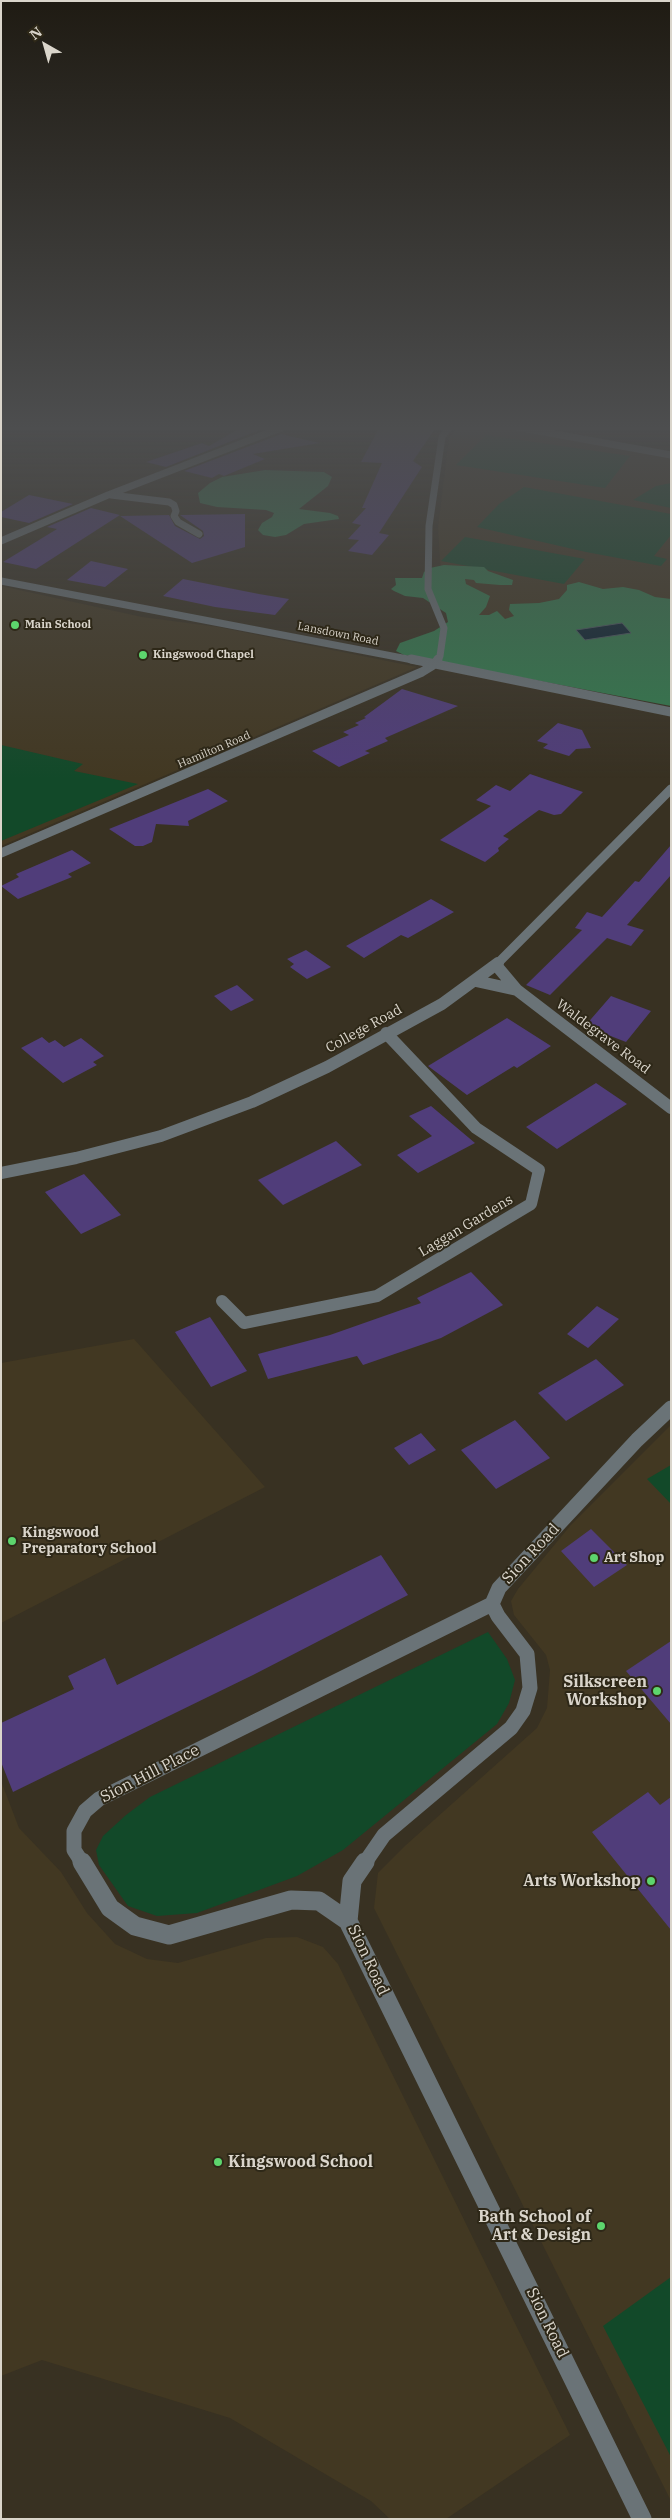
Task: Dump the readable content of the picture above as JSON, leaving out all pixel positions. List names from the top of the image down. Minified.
{"streets":{"street":["Lansdown Road","Hamilton Road","College Road","Waldegrave Road","Laggan Gardens","Sion Road","Sion Hill Place"]},"crossings":[["Lansdown Road","Hamilton Road"],["College Road","Waldegrave Road"],["College Road","Laggan Gardens"],["Sion Road","Sion Hill Place"]],"places":["Main School","Kingswood Chapel","Kingswood Preparatory School","Art Shop","Silkscreen Workshop","Arts Workshop","Kingswood School","Bath School of Art & Design"],"north":"top left"}
